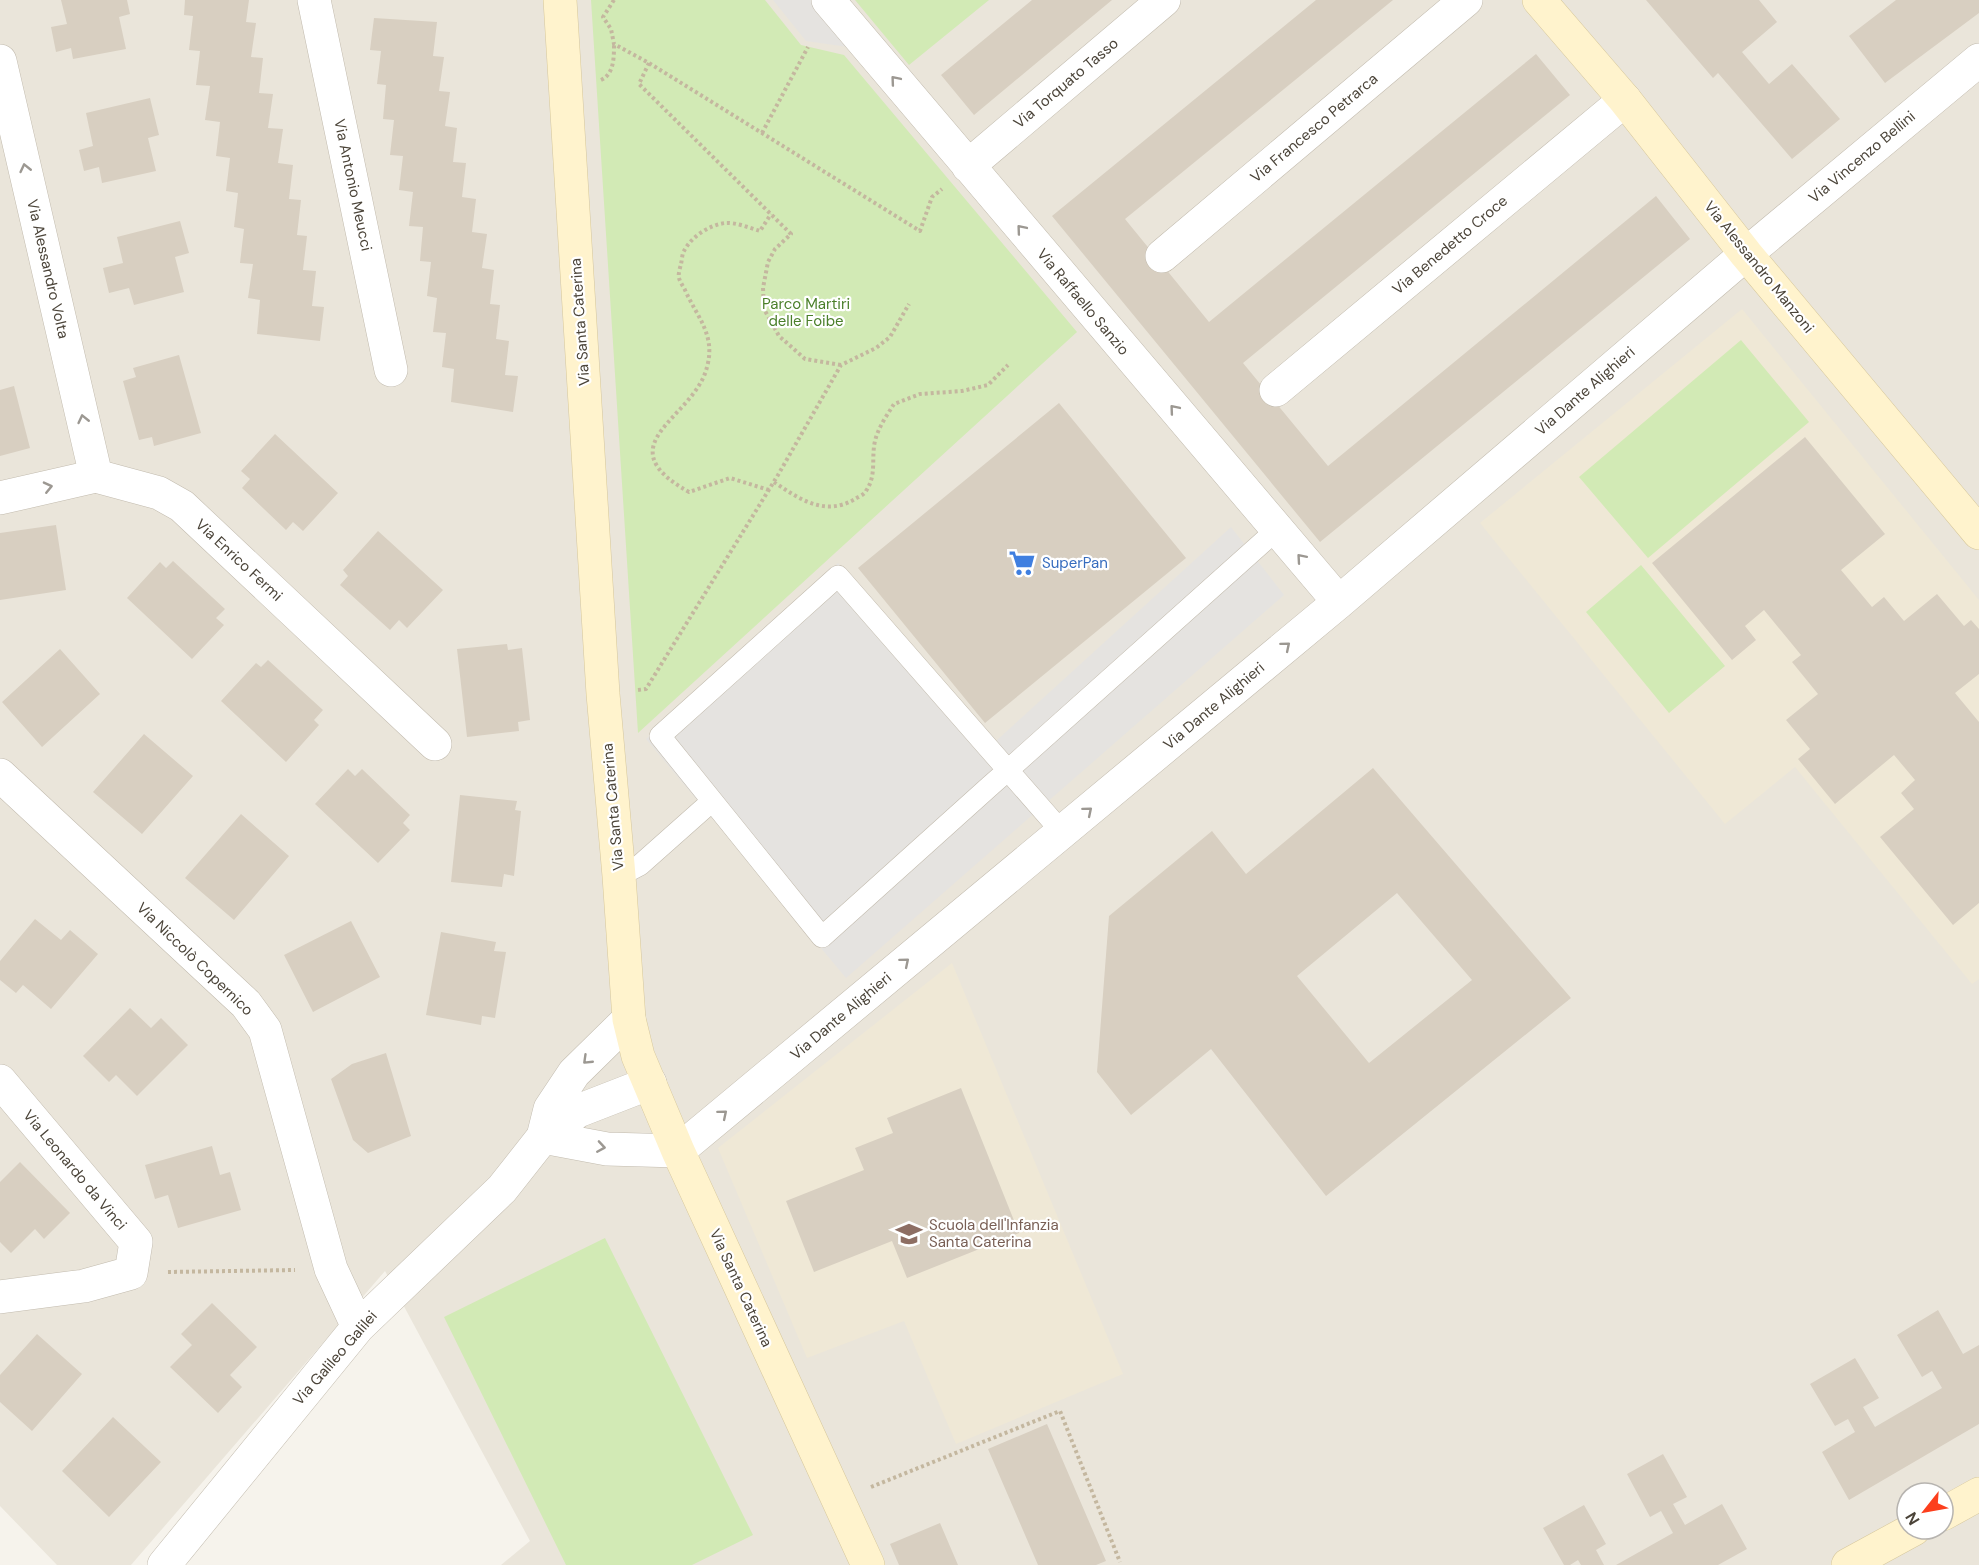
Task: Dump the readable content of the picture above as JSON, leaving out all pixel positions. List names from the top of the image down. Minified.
{"streets":{"main road":["Via Alessandro Manzoni","Via Santa Caterina"],"street":["Via Torquato Tasso","Via Francesco Petrarca","Via Vincenzo Bellini","Via Antonio Meucci","Via Benedetto Croce","Via Alessandro Volta","Via Raffaello Sanzio","Via Dante Alighieri","Via Enrico Fermi","Via Niccolò Copernico","Via Leonardo da Vinci","Via Galileo Galilei"]},"crossings":[["Via Torquato Tasso","Via Raffaello Sanzio"],["Via Vincenzo Bellini","Via Alessandro Manzoni"],["Via Vincenzo Bellini","Via Dante Alighieri"],["Via Benedetto Croce","Via Alessandro Manzoni"],["Via Alessandro Manzoni","Via Dante Alighieri"],["Via Alessandro Volta","Via Enrico Fermi"],["Via Raffaello Sanzio","Via Dante Alighieri"],["Via Santa Caterina","Via Dante Alighieri"],["Via Santa Caterina","Via Galileo Galilei"],["Via Niccolò Copernico","Via Galileo Galilei"]],"one_way":["Via Alessandro Volta","Via Raffaello Sanzio","Via Dante Alighieri"],"parks":["Parco Martiri delle Foibe"],"places":{"supermarket":["SuperPan"],"school or university":["Scuola dell'Infanzia Santa Caterina"]},"north":"bottom left"}
